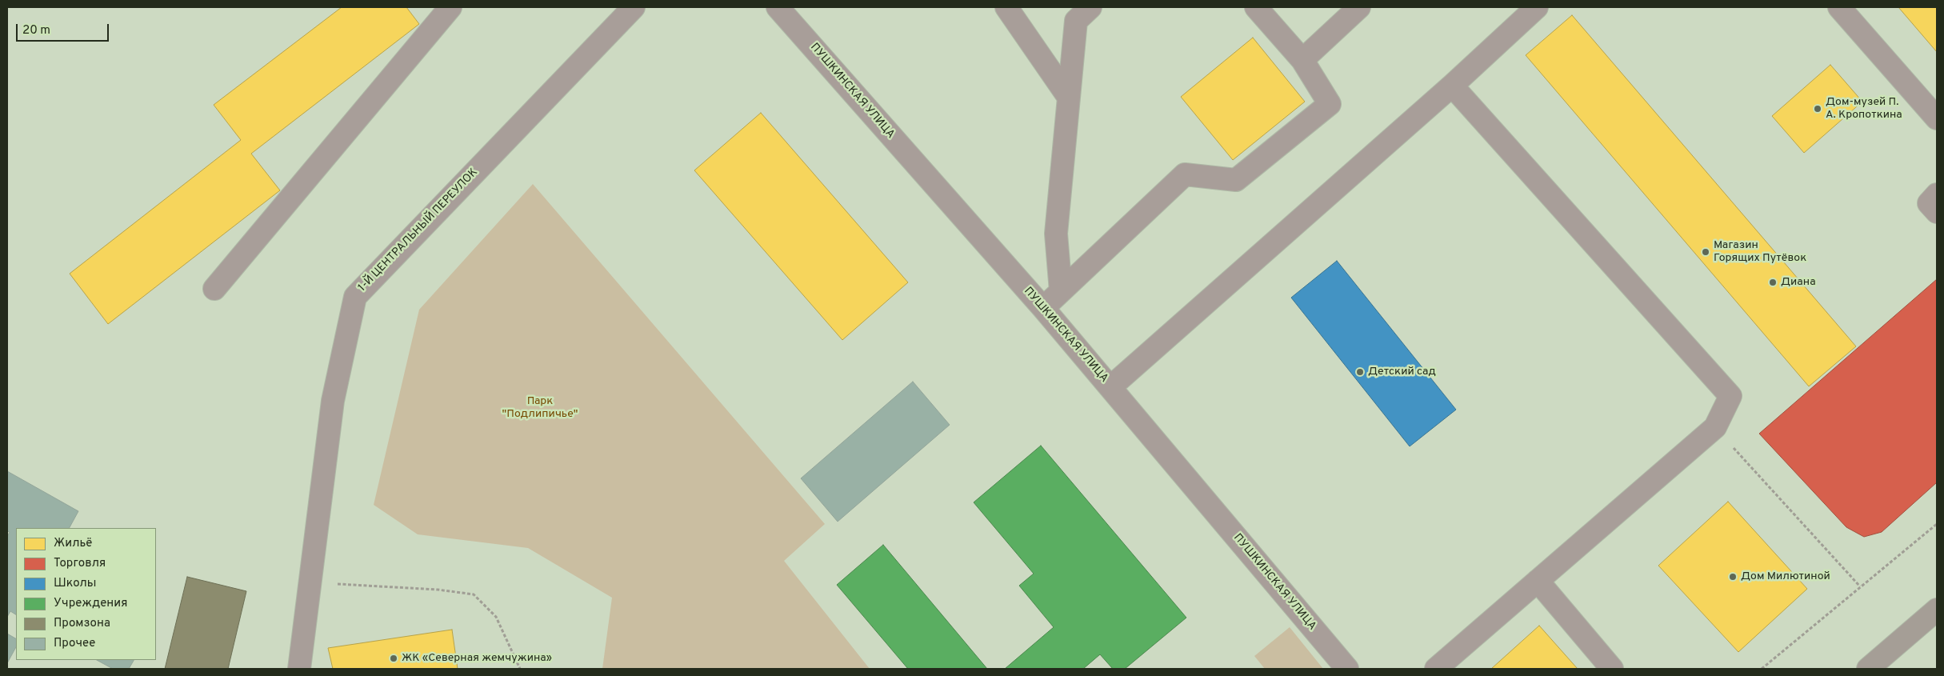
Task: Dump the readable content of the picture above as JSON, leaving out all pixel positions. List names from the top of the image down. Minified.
{"streets":{"street":["ПУШКИНСКАЯ УЛИЦА","1-Й ЦЕНТРАЛЬНЫЙ ПЕРЕУЛОК"]},"parks":["Парк \"Подлипичье\""],"places":["Дом-музей П. А. Кропоткина","Магазин Горящих Путёвок","Диана","Детский сад","Дом Милютиной","ЖК «Северная жемчужина»"],"legend":["Жильё","Торговля","Школы","Учреждения","Промзона","Прочее"],"scale_bar":"20 m"}
